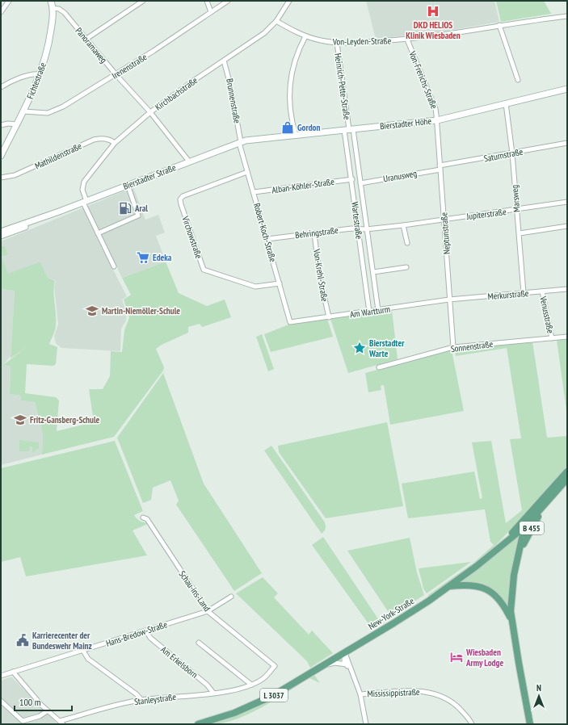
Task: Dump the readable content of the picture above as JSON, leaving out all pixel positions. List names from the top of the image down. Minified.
{"streets":{"main road":["Fichtestraße","Bierstadter Höhe","Bierstadter Straße","B 455","New-York-Straße","L 3037"],"street":["Von-Leyden-Straße","Panoramaweg","Irenenstraße","Von-Frerichs-Straße","Heinrich-Pette-Straße","Kirchbachstraße","Brunnenstraße","Saturnstraße","Mathildenstraße","Uranusweg","Alban-Köhler-Straße","Marsweg","Jupiterstraße","Wartestraße","Robert-Koch-Straße","Behringstraße","Neptunstraße","Virchowstraße","Von-Krehl-Straße","Merkurstraße","Am Wartturm","Venusstraße","Sonnenstraße","Schau-ins-Land","Hans-Bredow-Straße","Am Erkelsborn","Mississippistraße","Stanleystraße"]},"crossings":[["Von-Leyden-Straße","Von-Frerichs-Straße"],["Von-Leyden-Straße","Heinrich-Pette-Straße"],["Von-Leyden-Straße","Kirchbachstraße"],["Panoramaweg","Irenenstraße"],["Panoramaweg","Fichtestraße"],["Panoramaweg","Kirchbachstraße"],["Panoramaweg","Bierstadter Straße"],["Irenenstraße","Fichtestraße"],["Von-Frerichs-Straße","Bierstadter Höhe"],["Von-Frerichs-Straße","Neptunstraße"],["Heinrich-Pette-Straße","Bierstadter Höhe"],["Heinrich-Pette-Straße","Wartestraße"],["Kirchbachstraße","Brunnenstraße"],["Kirchbachstraße","Mathildenstraße"],["Kirchbachstraße","Bierstadter Straße"],["Brunnenstraße","Bierstadter Höhe"],["Brunnenstraße","Bierstadter Straße"],["Brunnenstraße","Robert-Koch-Straße"],["Bierstadter Höhe","Bierstadter Straße"],["Bierstadter Höhe","Marsweg"],["Bierstadter Höhe","Wartestraße"],["Bierstadter Höhe","Robert-Koch-Straße"],["Bierstadter Höhe","Neptunstraße"],["Saturnstraße","Uranusweg"],["Saturnstraße","Marsweg"],["Saturnstraße","Neptunstraße"],["Uranusweg","Wartestraße"],["Uranusweg","Neptunstraße"],["Bierstadter Straße","Robert-Koch-Straße"],["Alban-Köhler-Straße","Wartestraße"],["Alban-Köhler-Straße","Robert-Koch-Straße"],["Marsweg","Jupiterstraße"],["Marsweg","Merkurstraße"],["Jupiterstraße","Behringstraße"],["Jupiterstraße","Neptunstraße"],["Wartestraße","Behringstraße"],["Wartestraße","Am Wartturm"],["Robert-Koch-Straße","Behringstraße"],["Robert-Koch-Straße","Virchowstraße"],["Robert-Koch-Straße","Am Wartturm"],["Behringstraße","Von-Krehl-Straße"],["Neptunstraße","Merkurstraße"],["Neptunstraße","Am Wartturm"],["Neptunstraße","Sonnenstraße"],["Von-Krehl-Straße","Am Wartturm"],["Merkurstraße","Am Wartturm"],["Merkurstraße","Venusstraße"],["Venusstraße","Sonnenstraße"],["B 455","New-York-Straße"],["B 455","L 3037"],["Schau-ins-Land","Hans-Bredow-Straße"],["Schau-ins-Land","Stanleystraße"],["New-York-Straße","L 3037"],["Hans-Bredow-Straße","Am Erkelsborn"],["Am Erkelsborn","Stanleystraße"]],"places":{"hospital":["DKD HELIOS Klinik Wiesbaden"],"shop":["Gordon"],"fuel station":["Aral"],"supermarket":["Edeka"],"school or university":["Martin-Niemöller-Schule","Fritz-Gansberg-Schule"],"place":["Bierstadter Warte"],"public building":["Karrierecenter der Bundeswehr Mainz"],"hotel":["Wiesbaden Army Lodge"]},"scale_bar":"100 m","north":"top"}
